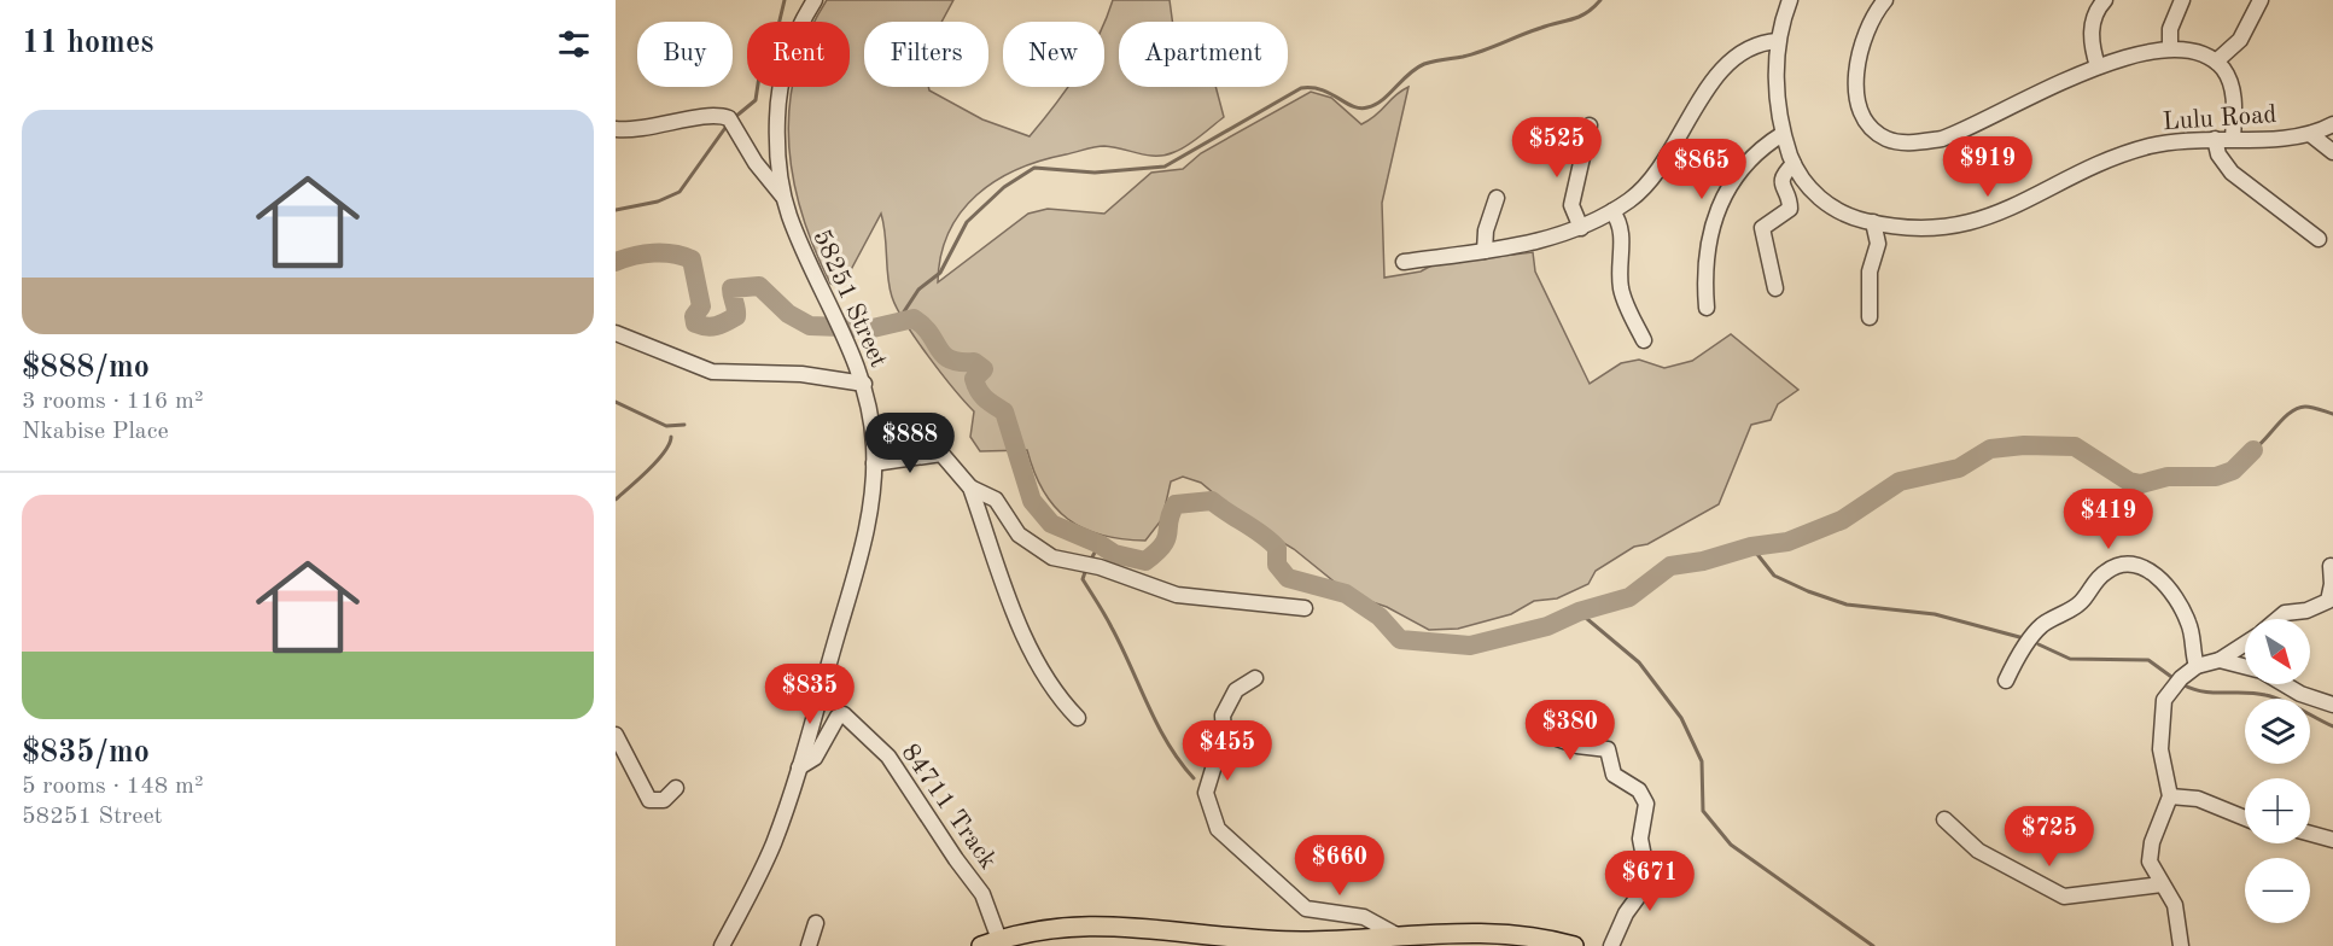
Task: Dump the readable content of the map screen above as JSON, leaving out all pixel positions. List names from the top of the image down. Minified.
{"streets":{"street":["Lulu Road","58251 Street","84711 Track"]},"crossings":[["58251 Street","84711 Track"]],"north":"bottom right","page":{"heading":"11 homes","chip":["Buy","Rent","Filters","New","Apartment"],"list":[{"name":"$888/mo","note":"3 rooms · 116 m² · Nkabise Place"},{"name":"$835/mo","note":"5 rooms · 148 m² · 58251 Street"}],"price":["$525","$919","$865","$888","$419","$835","$380","$455","$725","$660","$671"],"map_buttons":["+","−"]}}
